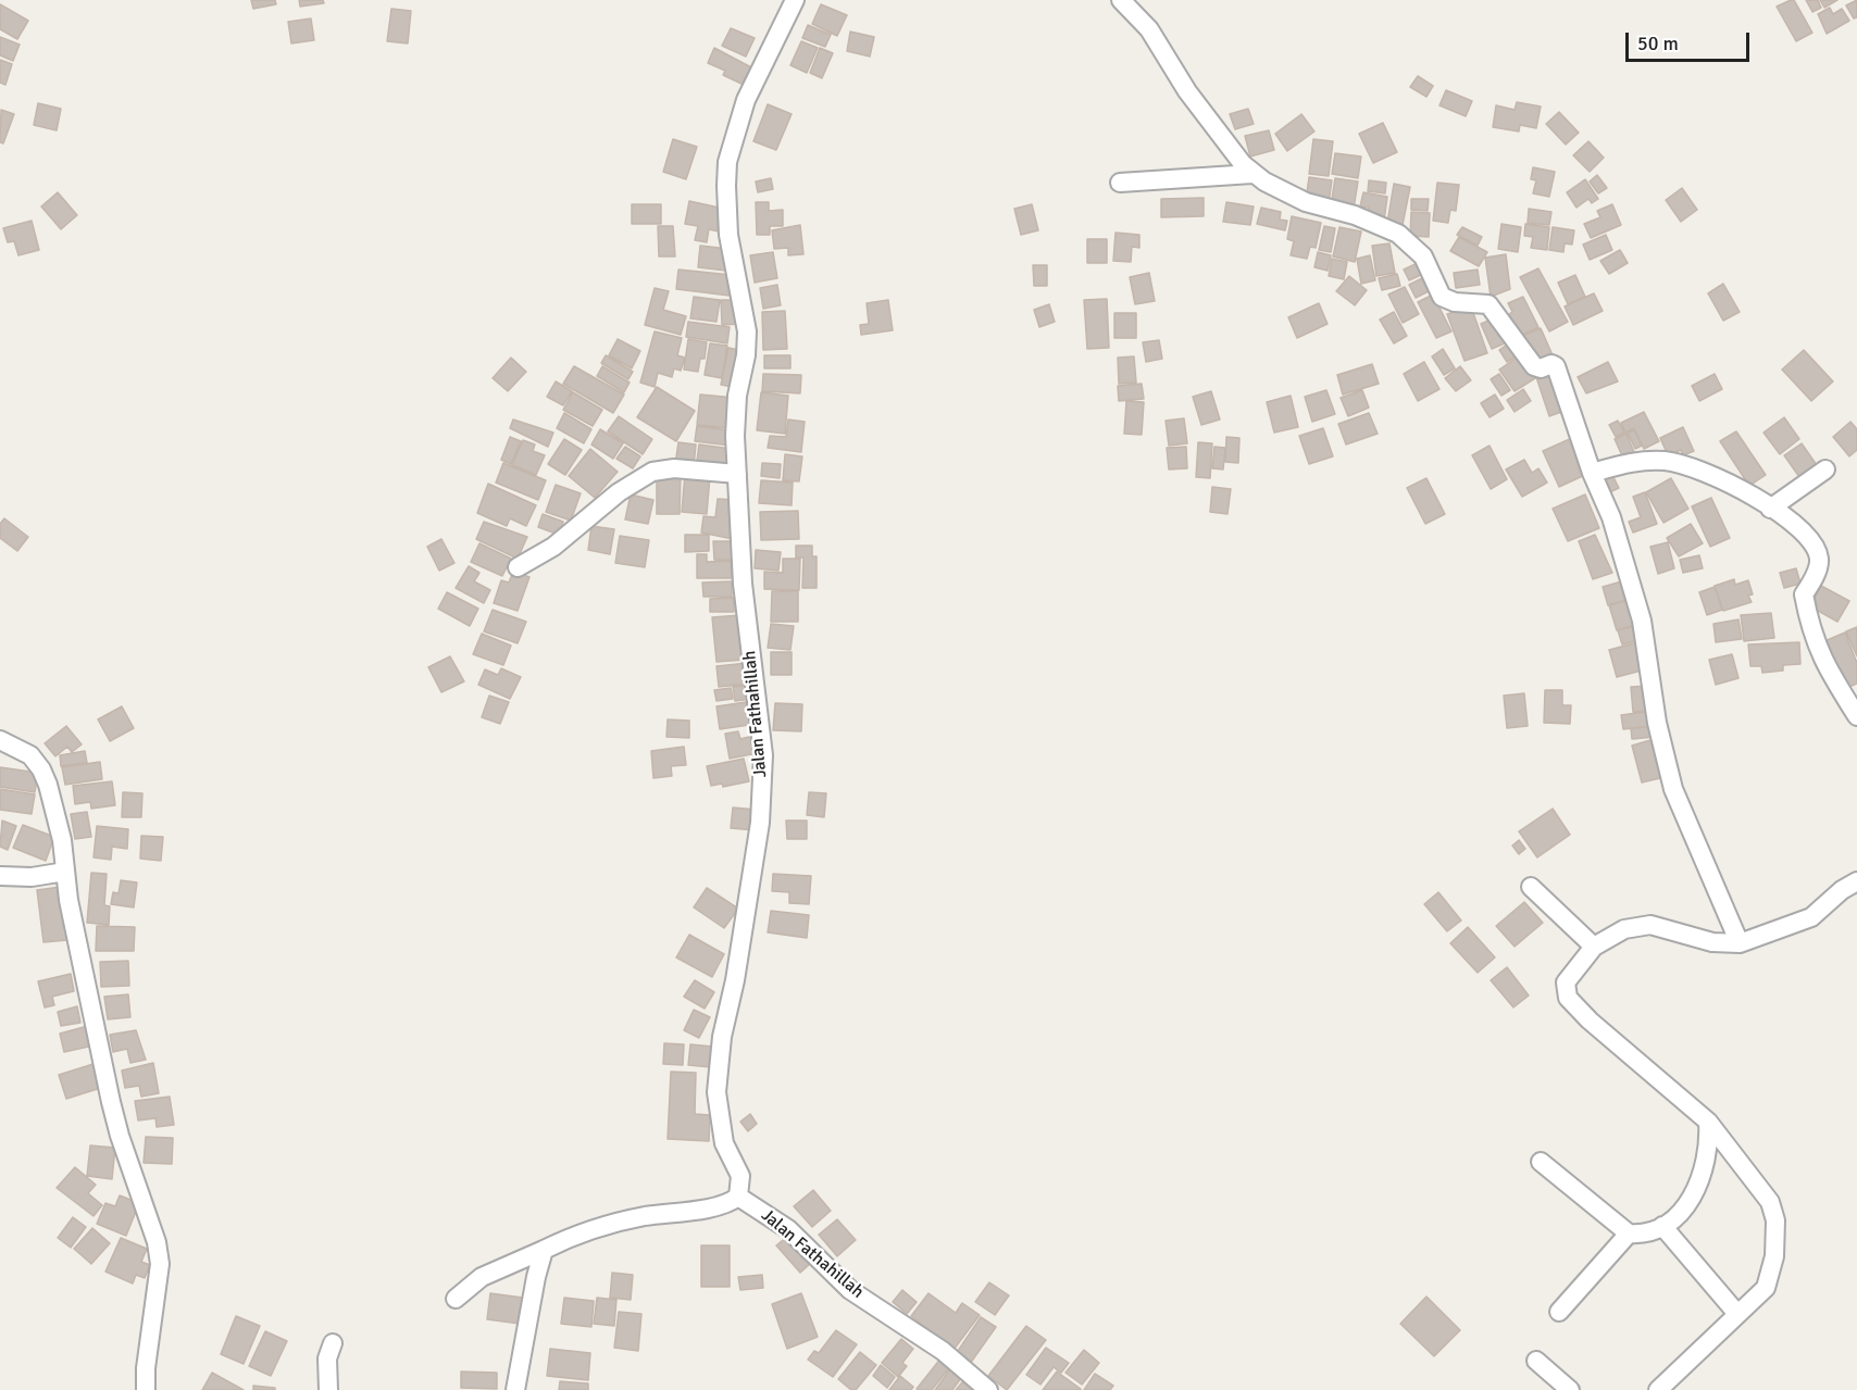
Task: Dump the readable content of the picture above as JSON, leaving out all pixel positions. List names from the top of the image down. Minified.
{"streets":{"street":["Jalan Fathahillah"]},"scale_bar":"50 m"}
